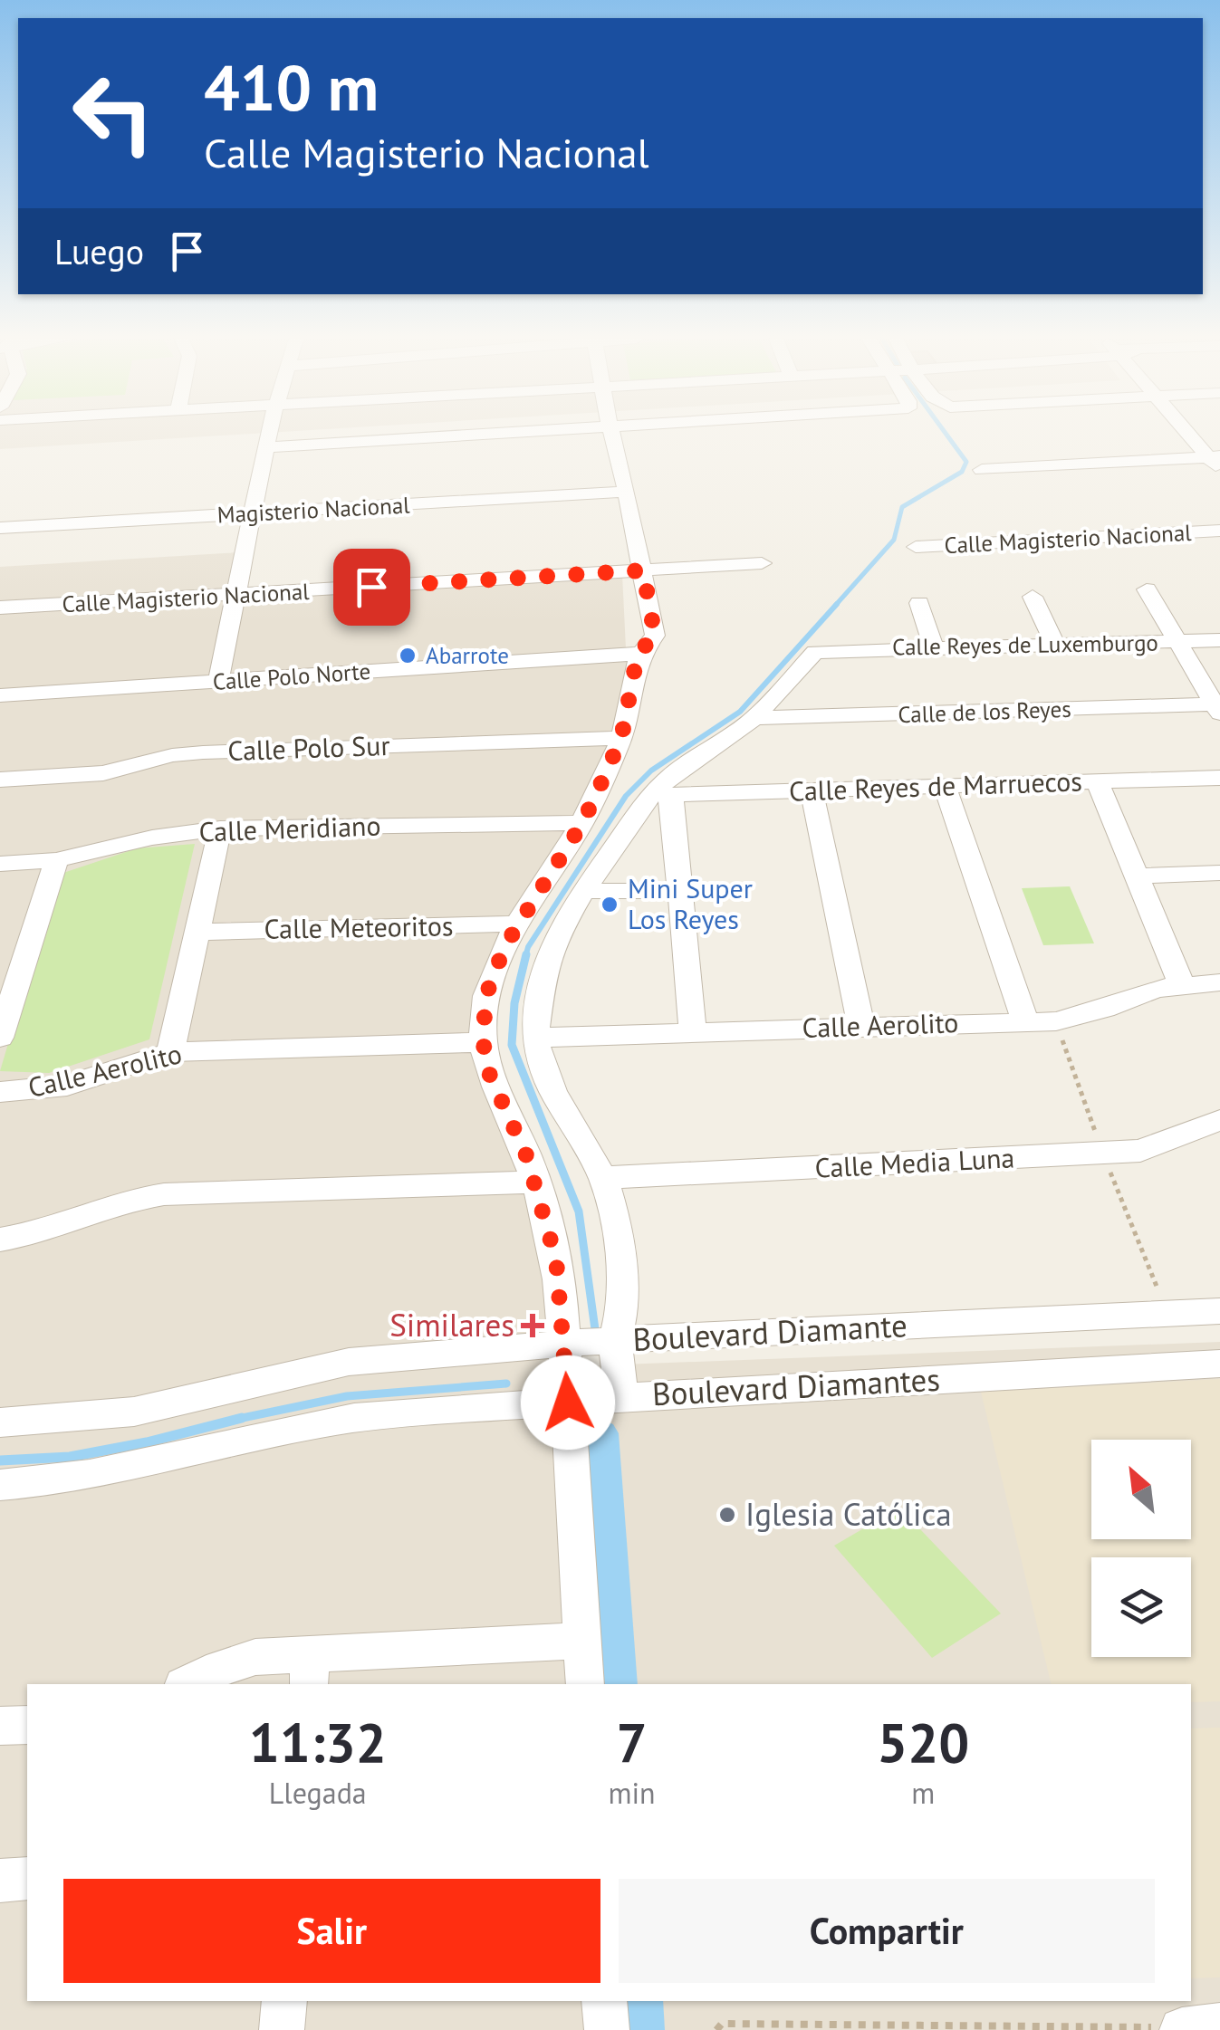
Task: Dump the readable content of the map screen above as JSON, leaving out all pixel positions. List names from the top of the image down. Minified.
{"streets":{"street":["Magisterio Nacional","Calle Magisterio Nacional","Calle Reyes de Luxemburgo","Calle Polo Norte","Calle de los Reyes","Calle Polo Sur","Calle Reyes de Marruecos","Calle Meridiano","Calle Meteoritos","Calle Aerolito","Calle Media Luna","Boulevard Diamante","Boulevard Diamantes"]},"crossings":[["Calle Reyes de Luxemburgo","Calle de los Reyes"]],"places":{"other":["Abarrote","Mini Super Los Reyes","Iglesia Católica"],"health":["Similares"]},"north":"top left","page":{"turn":["410 m","Calle Magisterio Nacional"],"then":"Luego","eta":["11:32","Llegada","7","min","520","m"],"buttons":["Salir","Compartir"]}}
